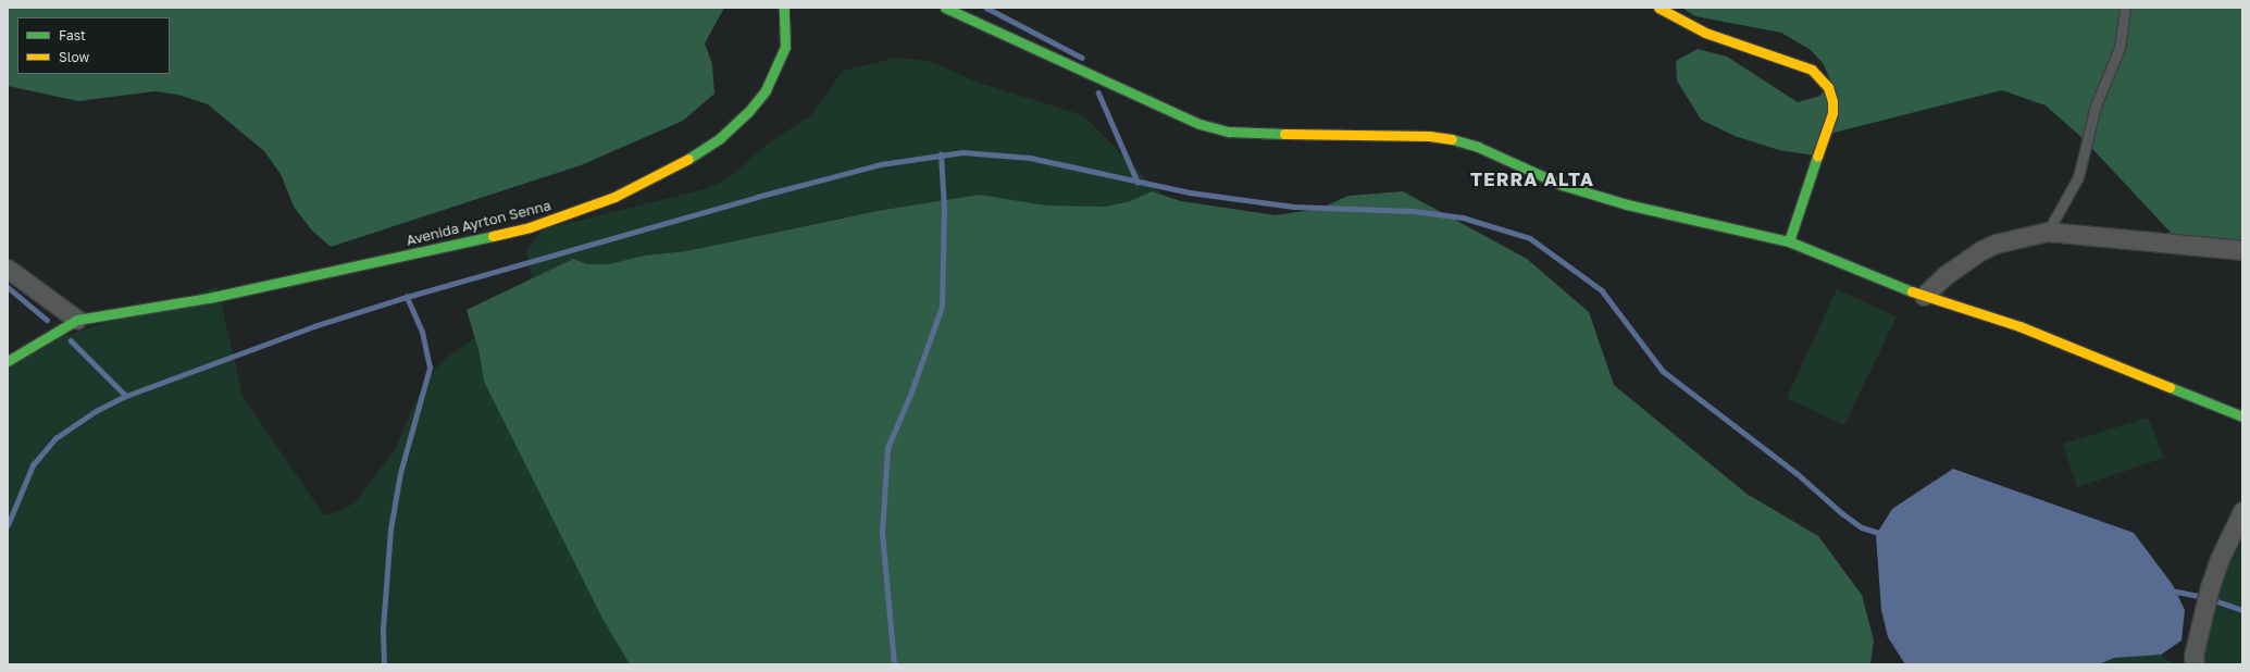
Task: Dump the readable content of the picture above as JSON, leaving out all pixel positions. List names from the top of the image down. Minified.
{"streets":{"street":["Avenida Ayrton Senna"]},"districts":["TERRA ALTA"],"legend":["Fast","Slow"]}
